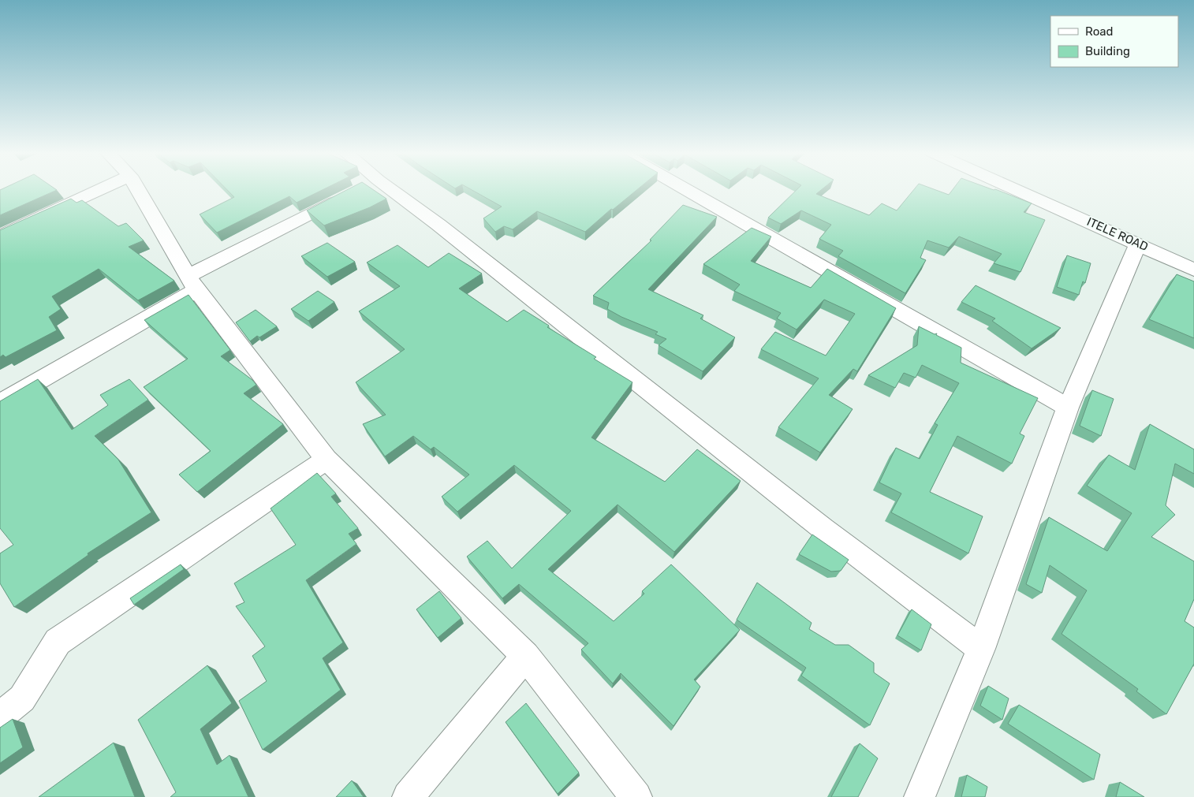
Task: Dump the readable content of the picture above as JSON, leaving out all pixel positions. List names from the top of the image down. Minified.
{"streets":{"street":["ITELE ROAD"]},"legend":["Road","Building"]}
